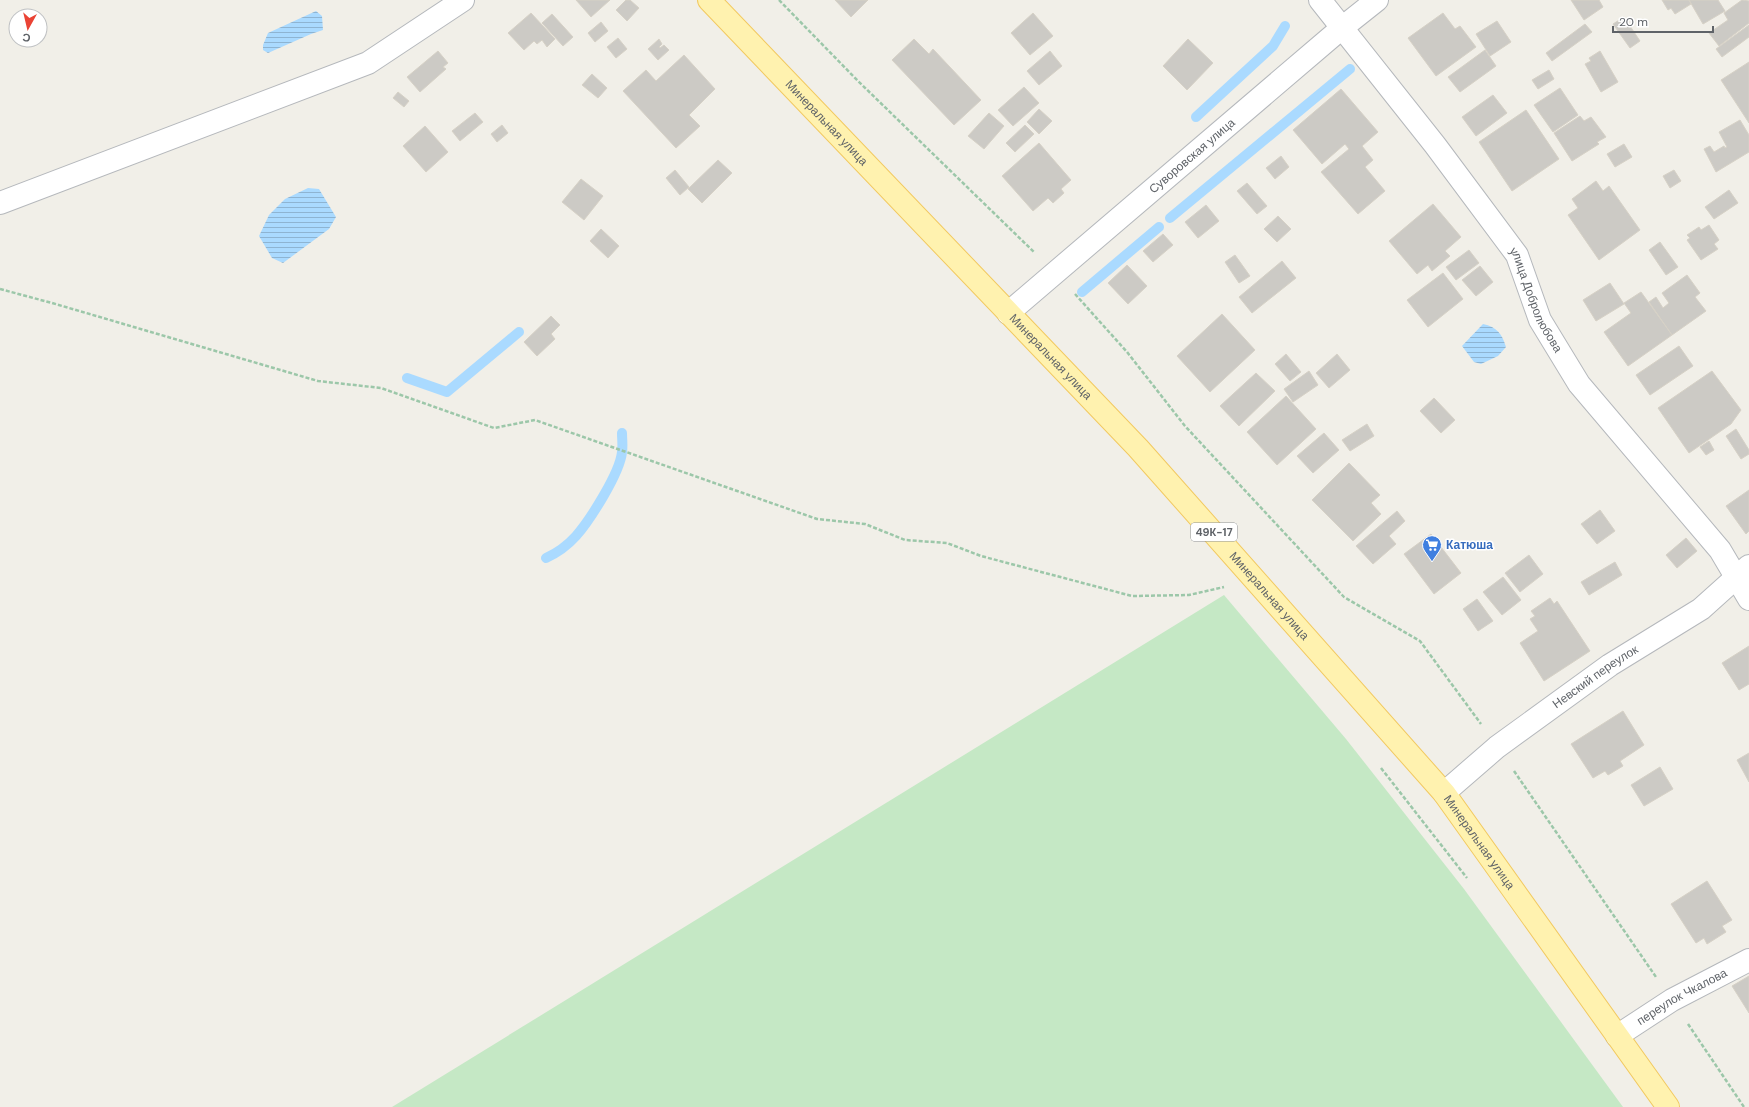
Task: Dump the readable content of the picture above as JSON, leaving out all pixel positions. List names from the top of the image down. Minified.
{"streets":{"main road":["Минеральная улица","49К-17"],"street":["Суворовская улица","улица Добролюбова","Невский переулок","переулок Чкалова"]},"crossings":[["Минеральная улица","Суворовская улица"],["Минеральная улица","Невский переулок"],["Минеральная улица","переулок Чкалова"],["Суворовская улица","улица Добролюбова"],["улица Добролюбова","Невский переулок"]],"places":{"supermarket":["Катюша"]},"scale_bar":"20 m","north":"bottom"}
